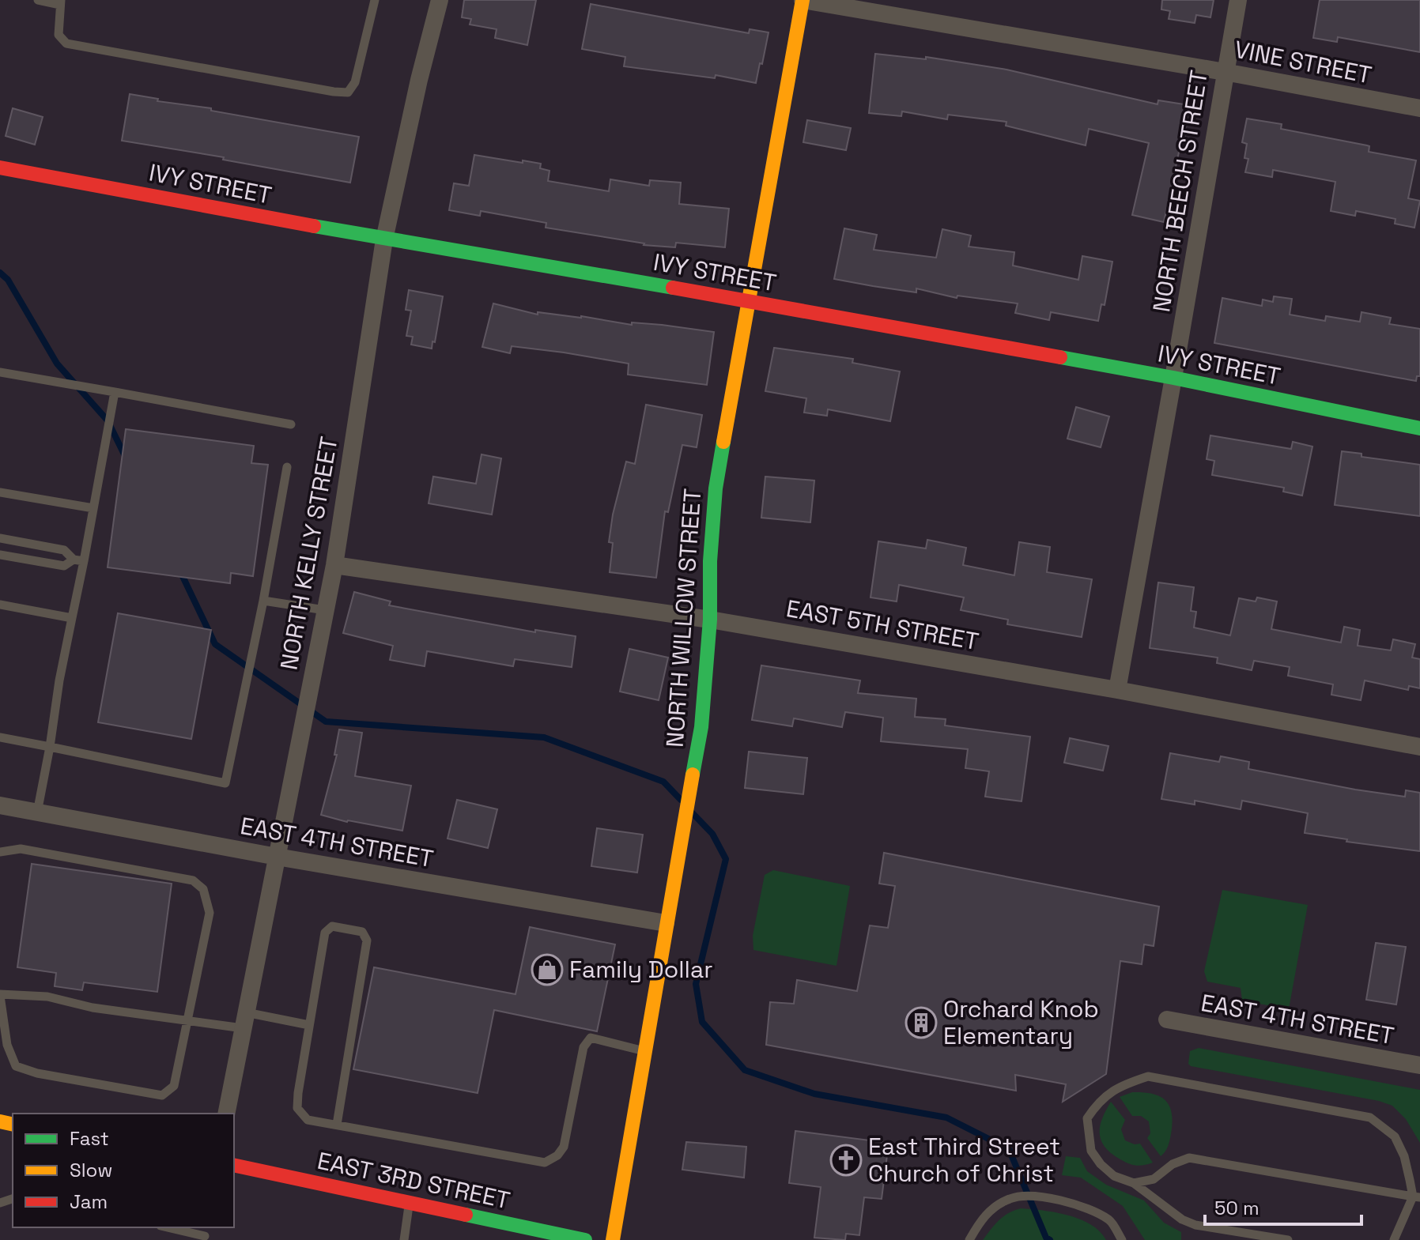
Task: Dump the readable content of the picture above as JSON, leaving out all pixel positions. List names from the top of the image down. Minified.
{"streets":{"main road":["IVY STREET","NORTH WILLOW STREET","EAST 3RD STREET"],"street":["VINE STREET","NORTH BEECH STREET","NORTH KELLY STREET","EAST 5TH STREET","EAST 4TH STREET"]},"crossings":[["VINE STREET","NORTH BEECH STREET"],["VINE STREET","NORTH WILLOW STREET"],["IVY STREET","NORTH BEECH STREET"],["IVY STREET","NORTH KELLY STREET"],["IVY STREET","NORTH WILLOW STREET"],["NORTH BEECH STREET","EAST 5TH STREET"],["NORTH KELLY STREET","EAST 5TH STREET"],["NORTH KELLY STREET","EAST 4TH STREET"],["NORTH WILLOW STREET","EAST 5TH STREET"],["NORTH WILLOW STREET","EAST 4TH STREET"]],"places":{"shop":["Family Dollar"],"building":["Orchard Knob Elementary"],"church":["East Third Street Church of Christ"]},"legend":["Fast","Slow","Jam"],"scale_bar":"50 m"}
